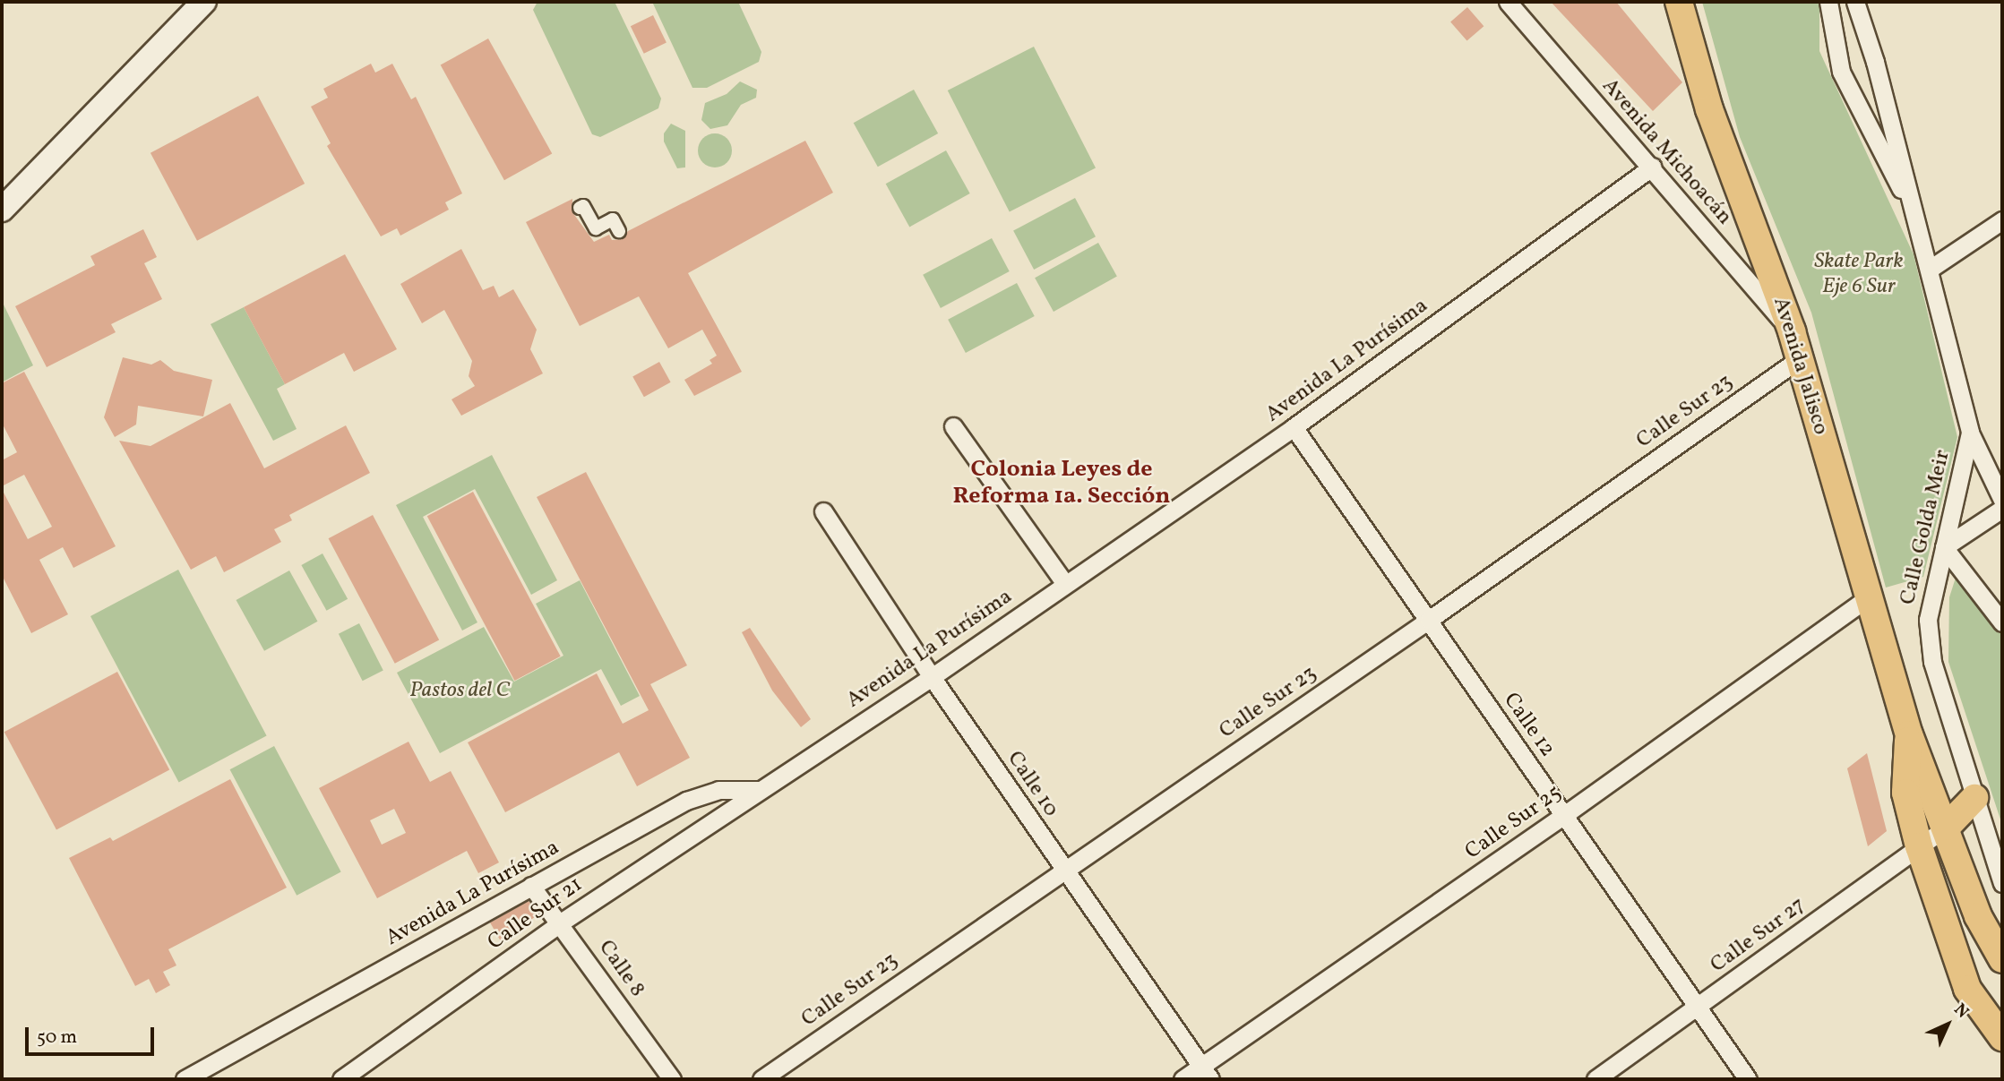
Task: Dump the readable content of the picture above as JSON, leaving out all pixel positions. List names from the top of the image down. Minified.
{"streets":{"main road":["Avenida Jalisco"],"street":["Avenida Michoacán","Avenida La Purísima","Calle Sur 23","Calle Golda Meir","Calle 12","Calle 10","Calle Sur 25","Calle Sur 21","Calle Sur 27","Calle 8"]},"crossings":[["Avenida Michoacán","Avenida La Purísima"],["Avenida Michoacán","Avenida Jalisco"],["Avenida La Purísima","Calle 12"],["Avenida La Purísima","Calle 10"],["Avenida La Purísima","Calle Sur 21"],["Avenida La Purísima","Calle 8"],["Avenida Jalisco","Calle Sur 23"],["Avenida Jalisco","Calle Sur 25"],["Calle Sur 23","Calle 12"],["Calle Sur 23","Calle 10"],["Calle 12","Calle Sur 25"],["Calle 12","Calle Sur 27"],["Calle 10","Calle Sur 25"],["Calle Sur 21","Calle 8"]],"districts":["Colonia Leyes de Reforma 1a. Sección"],"parks":["Skate Park Eje 6 Sur","Pastos del C"],"scale_bar":"50 m","north":"top right"}
